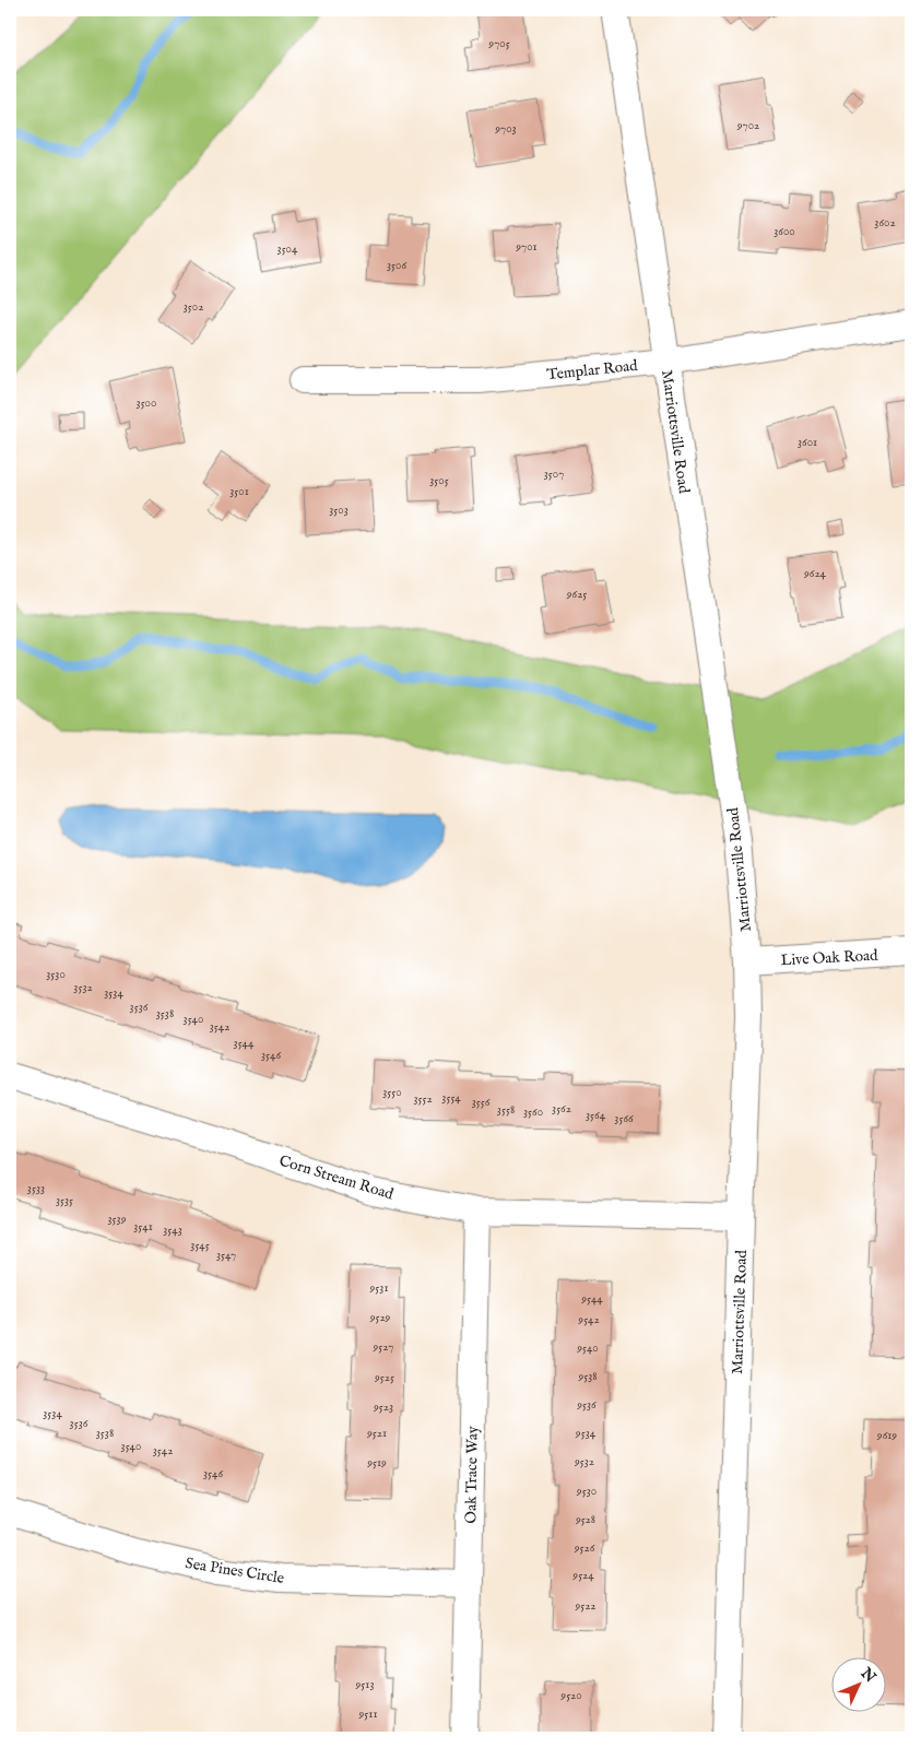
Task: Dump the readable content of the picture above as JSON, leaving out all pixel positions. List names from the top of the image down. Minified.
{"streets":{"street":["Templar Road","Marriottsville Road","Live Oak Road","Corn Stream Road","Oak Trace Way","Sea Pines Circle"]},"crossings":[["Templar Road","Marriottsville Road"],["Marriottsville Road","Live Oak Road"],["Marriottsville Road","Corn Stream Road"],["Corn Stream Road","Oak Trace Way"],["Oak Trace Way","Sea Pines Circle"]],"house_numbers":["9705","9702","9703","3602","3600","9701","3504","3506","3502","3500","3601","3507","3505","3501","3503","9624","9625","3530","3532","3534","3536","3538","3540","3542","3544","3546","3550","3554","3552","3556","3562","3558","3560","3564","3566","3533","3535","3539","3541","3543","3545","3547","9531","9544","9529","9542","9527","9540","9538","9525","9536","9523","3534","3536","3538","9521","9534","9619","3540","3542","9532","9519","3546","9530","9528","9526","9524","9522","9513","9520","9511"],"north":"top right"}
